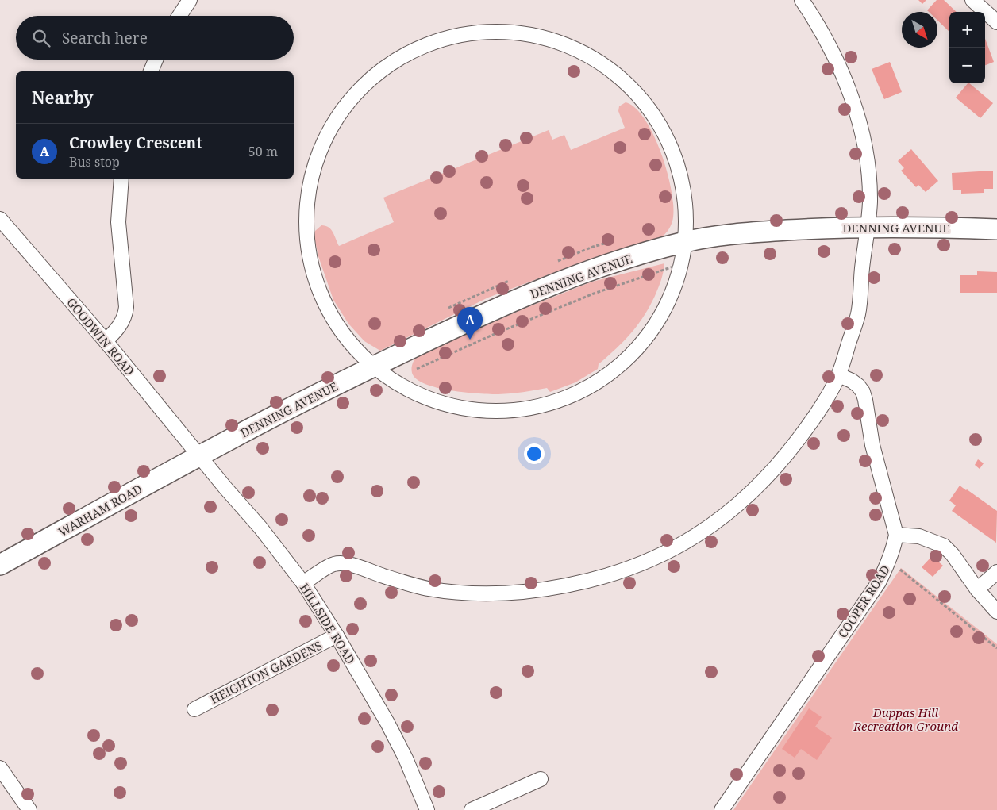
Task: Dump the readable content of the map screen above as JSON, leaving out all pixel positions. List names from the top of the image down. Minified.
{"streets":{"main road":["DENNING AVENUE","WARHAM ROAD"],"street":["GOODWIN ROAD","COOPER ROAD","HILLSIDE ROAD","HEIGHTON GARDENS"]},"crossings":[["DENNING AVENUE","GOODWIN ROAD"],["DENNING AVENUE","WARHAM ROAD"],["DENNING AVENUE","HILLSIDE ROAD"],["GOODWIN ROAD","WARHAM ROAD"],["GOODWIN ROAD","HILLSIDE ROAD"],["WARHAM ROAD","HILLSIDE ROAD"],["HILLSIDE ROAD","HEIGHTON GARDENS"]],"parks":["Duppas Hill Recreation Ground"],"north":"bottom right","page":{"map_buttons":["+","−"],"search":"Search here","heading":"Nearby","list":[{"mark":"A","name":"Crowley Crescent","note":"Bus stop","value":"50 m"}],"pins":"A"}}
